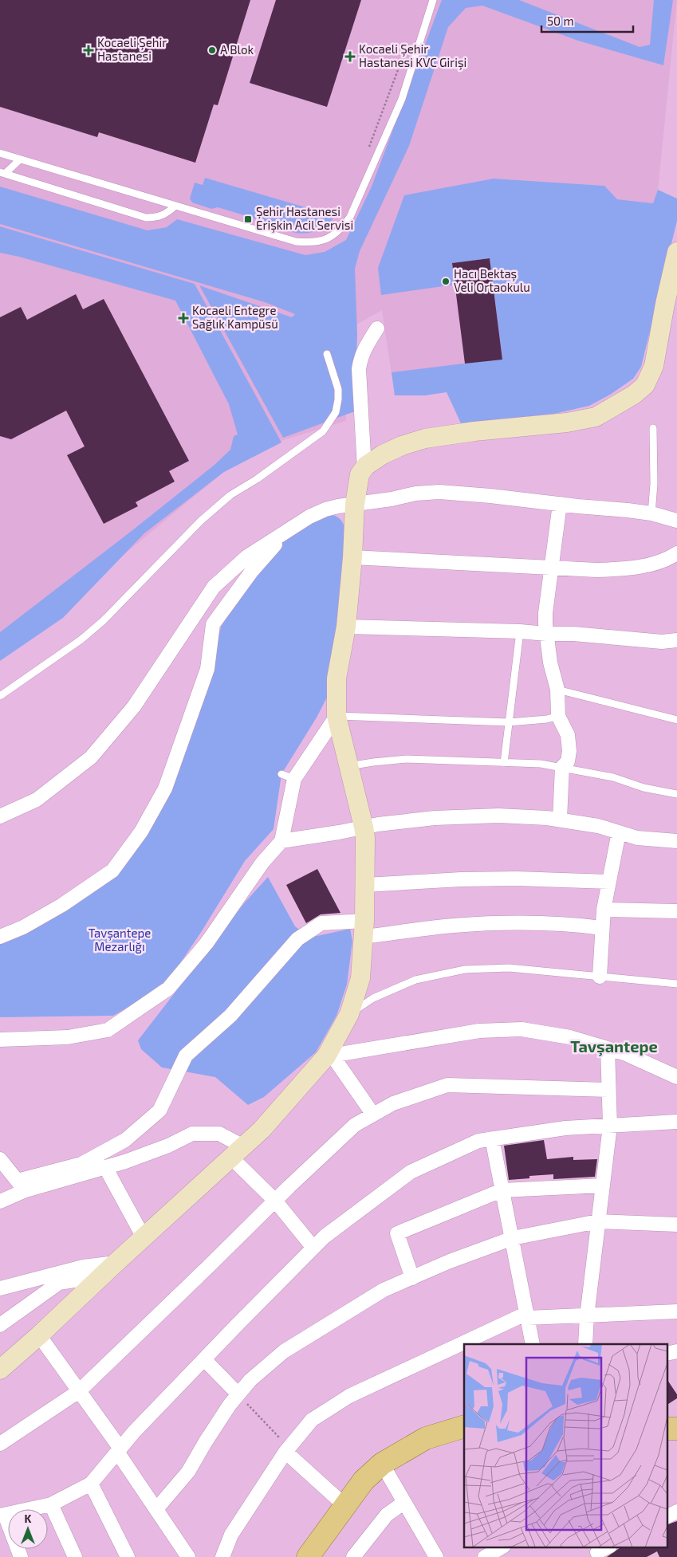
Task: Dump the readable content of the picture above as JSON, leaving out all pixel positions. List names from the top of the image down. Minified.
{"districts":["Tavşantepe"],"parks":["Tavşantepe Mezarlığı"],"places":{"health":["Kocaeli Şehir Hastanesi","Kocaeli Şehir Hastanesi KVC Girişi","Kocaeli Entegre Sağlık Kampüsü"],"other":["A Blok","Hacı Bektaş Veli Ortaokulu"],"transit":["Şehir Hastanesi Erişkin Acil Servisi"]},"scale_bar":"50 m","north":"top"}
